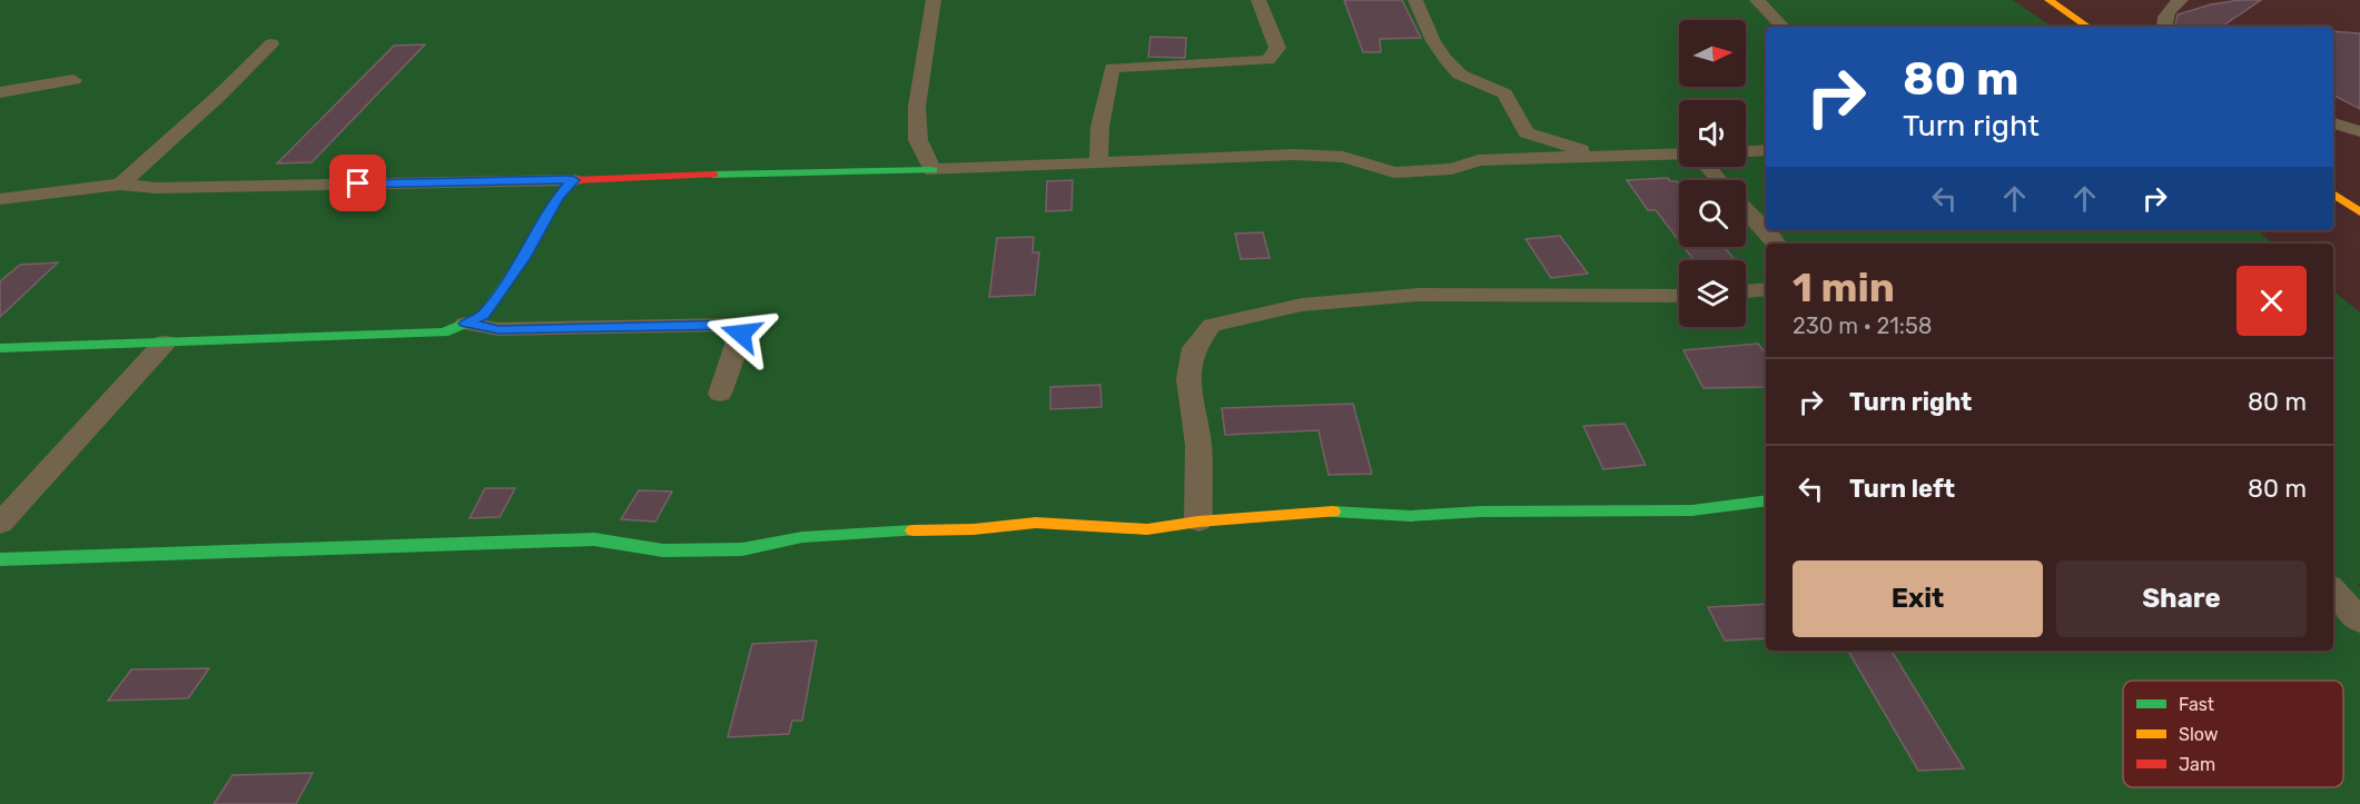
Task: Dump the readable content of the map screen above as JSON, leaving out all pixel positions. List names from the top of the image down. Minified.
{"legend":["Fast","Slow","Jam"],"north":"right","page":{"turn":["80 m","Turn right"],"heading":["1 min","230 m · 21:58"],"list":[{"name":"Turn right","value":"80 m"},{"name":"Turn left","value":"80 m"}],"buttons":["Exit","Share"]}}
